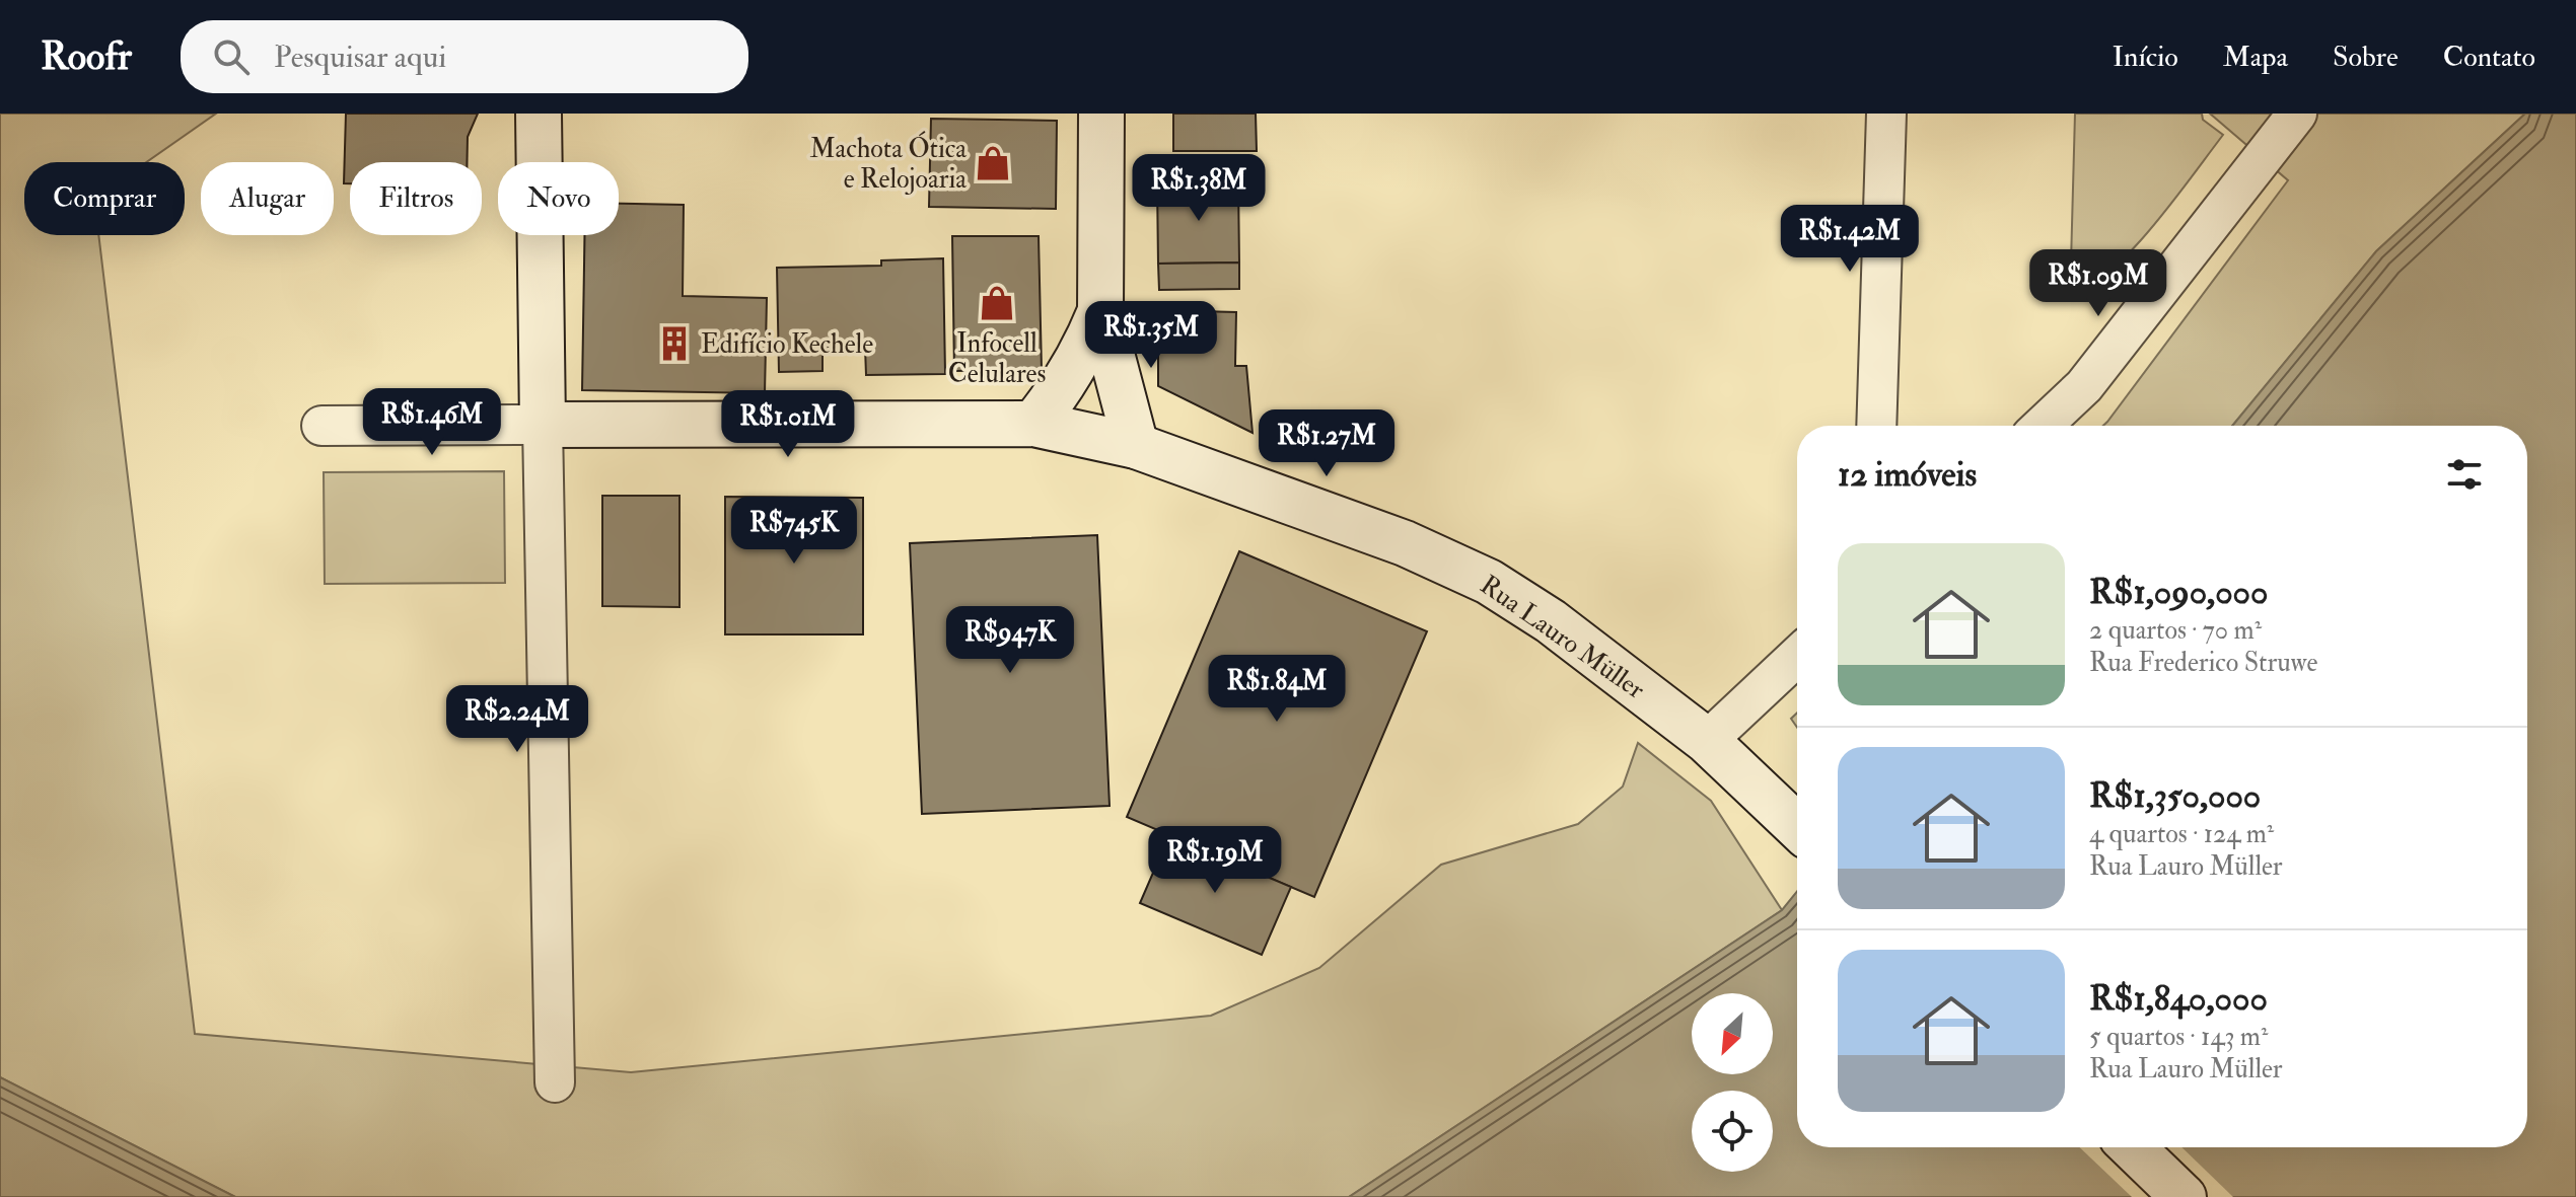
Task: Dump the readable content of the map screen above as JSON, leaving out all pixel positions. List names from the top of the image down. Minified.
{"streets":{"main road":["Rua Lauro Müller"]},"places":{"shop":["Machota Ótica e Relojoaria","Infocell Celulares"],"building":["Edifício Kechele"]},"north":"bottom left","page":{"header":"Roofr","search":"Pesquisar aqui","nav":["Início","Mapa","Sobre","Contato"],"price":["R$1.38M","R$1.42M","R$1.09M","R$1.35M","R$1.46M","R$1.01M","R$1.27M","R$745K","R$947K","R$1.84M","R$2.24M","R$1.19M"],"chip":["Comprar","Alugar","Filtros","Novo"],"heading":"12 imóveis","list":[{"name":"R$1,090,000","note":"2 quartos · 70 m² · Rua Frederico Struwe"},{"name":"R$1,350,000","note":"4 quartos · 124 m² · Rua Lauro Müller"},{"name":"R$1,840,000","note":"5 quartos · 143 m² · Rua Lauro Müller"}]}}
